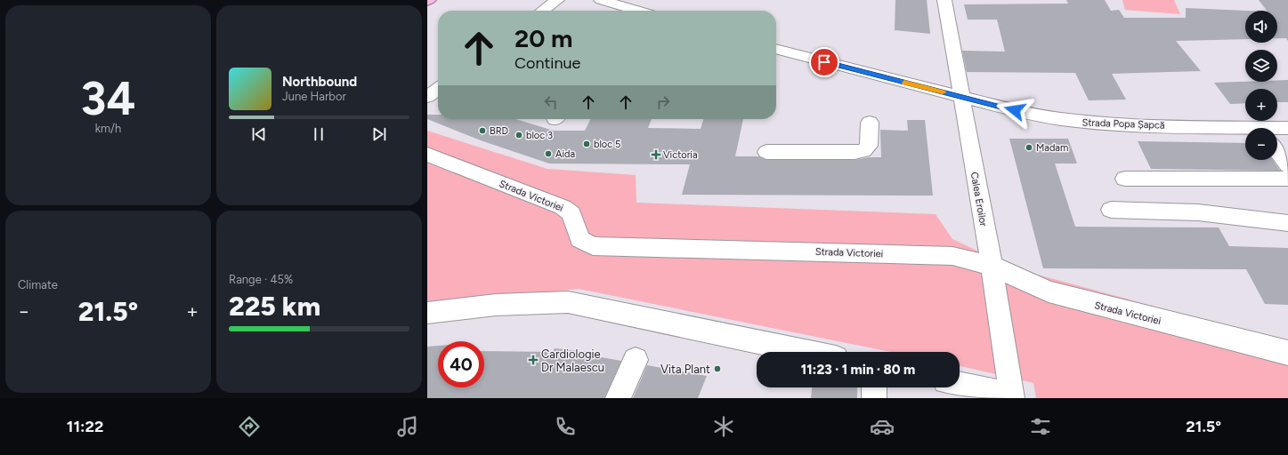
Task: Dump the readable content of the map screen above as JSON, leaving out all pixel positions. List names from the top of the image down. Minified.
{"streets":{"street":["Strada Popa Șapcă","Strada Victoriei","Calea Eroilor"]},"crossings":[["Strada Popa Șapcă","Calea Eroilor"],["Strada Victoriei","Calea Eroilor"]],"places":{"other":["BRD","bloc 3","bloc 5","Madam","Aida","Vita Plant"],"health":["Victoria","Cardiologie Dr Malaescu"]},"page":{"tile":[["34","km/h"],"Climate",["Range · 45%","225 km"]],"map_buttons":["+","−"],"turn":["20 m","Continue"],"song":["Northbound","June Harbor"],"heat":["−","21.5°","+"],"limit":"40","trip":"11:23 · 1 min · 80 m","tabs":["11:22","21.5°"]}}
